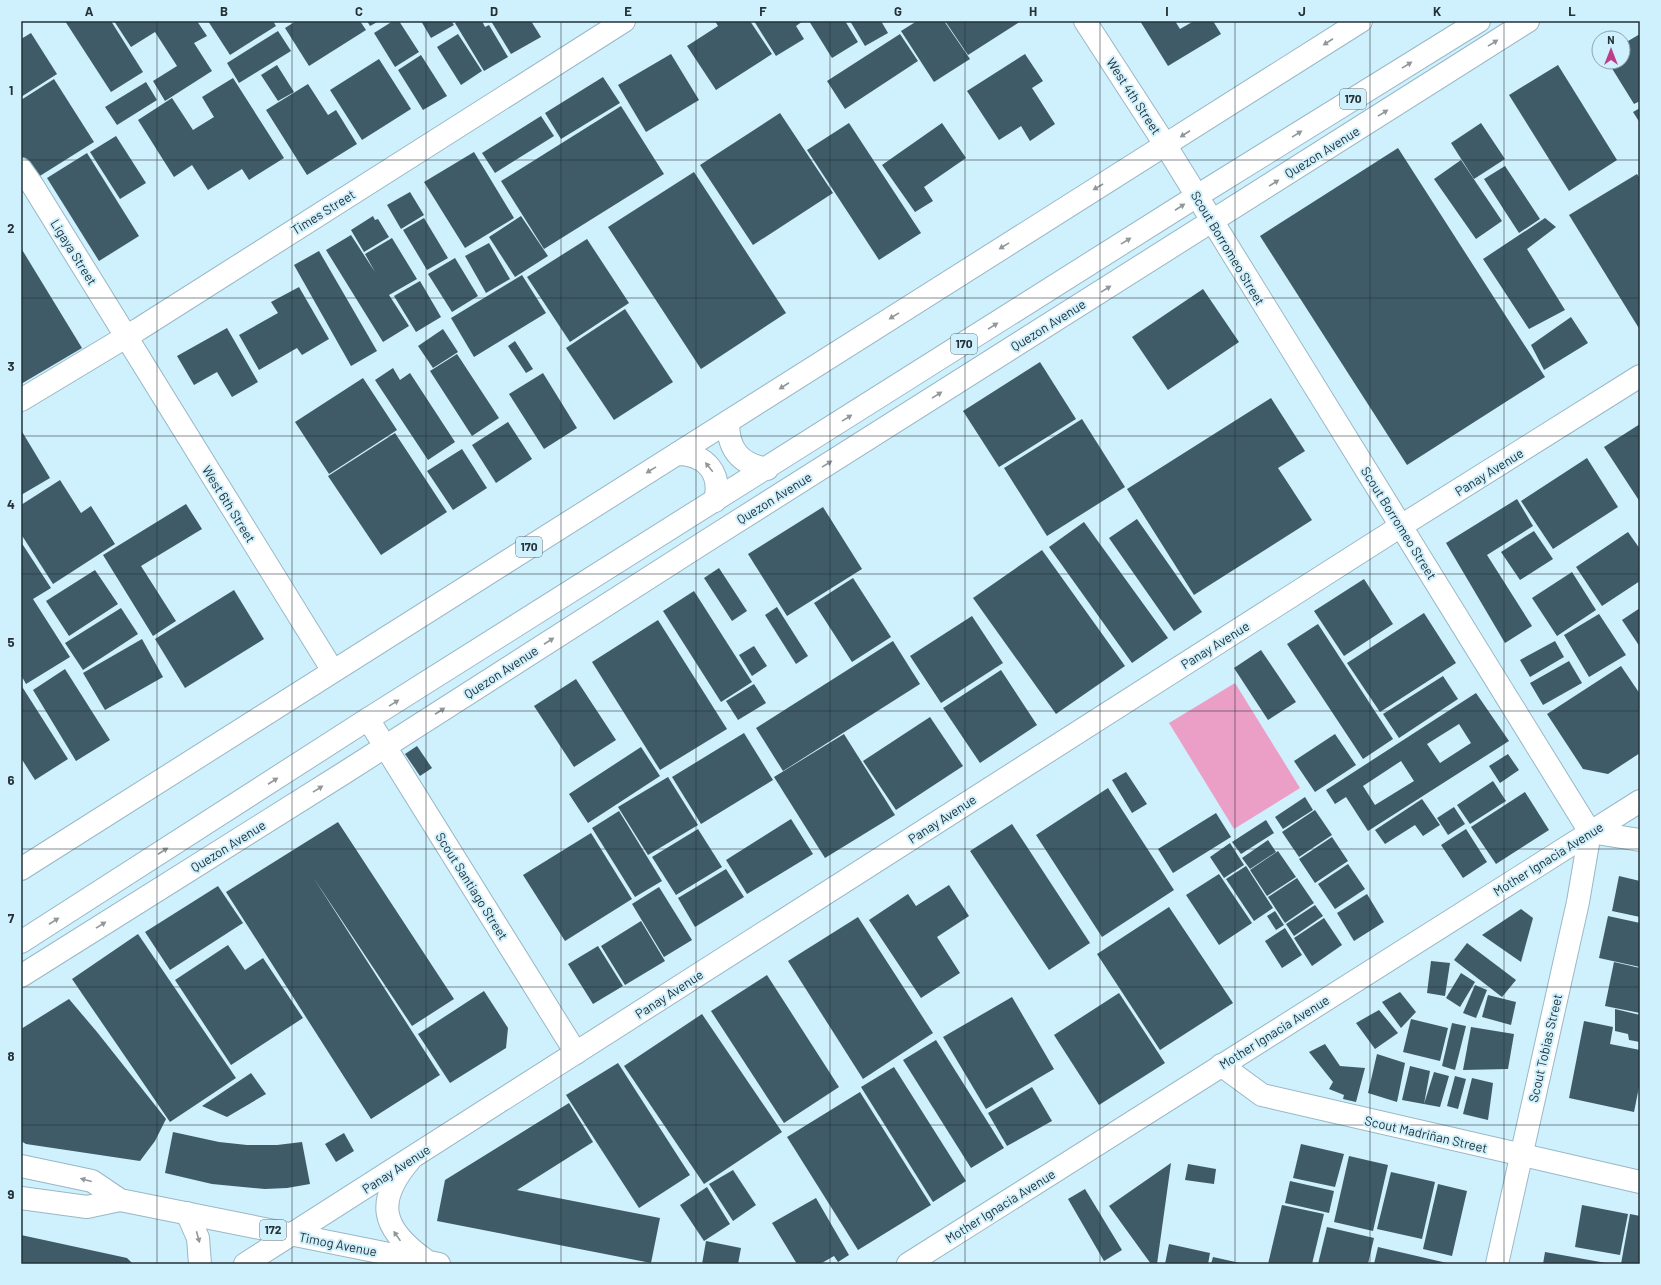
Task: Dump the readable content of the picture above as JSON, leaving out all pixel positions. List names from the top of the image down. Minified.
{"streets":{"street":["West 4th Street","170","Quezon Avenue","Times Street","Scout Borromeo Street","Ligaya Street","Panay Avenue","West 6th Street","Mother Ignacia Avenue","Scout Santiago Street","Scout Tobias Street","Scout Madriñan Street","172","Timog Avenue"]},"crossings":[["West 4th Street","170"],["West 4th Street","Scout Borromeo Street"],["170","Scout Borromeo Street"],["170","West 6th Street"],["170","Scout Santiago Street"],["Quezon Avenue","Scout Borromeo Street"],["Quezon Avenue","Scout Santiago Street"],["Times Street","Ligaya Street"],["Times Street","West 6th Street"],["Scout Borromeo Street","Panay Avenue"],["Scout Borromeo Street","Mother Ignacia Avenue"],["Scout Borromeo Street","Scout Tobias Street"],["Ligaya Street","West 6th Street"],["Panay Avenue","Scout Santiago Street"],["Panay Avenue","Timog Avenue"],["Mother Ignacia Avenue","Scout Tobias Street"],["Mother Ignacia Avenue","Scout Madriñan Street"],["Scout Tobias Street","Scout Madriñan Street"]],"north":"top","grid":{"columns":["A","B","C","D","E","F","G","H","I","J","K","L"],"rows":["1","2","3","4","5","6","7","8","9"]}}
